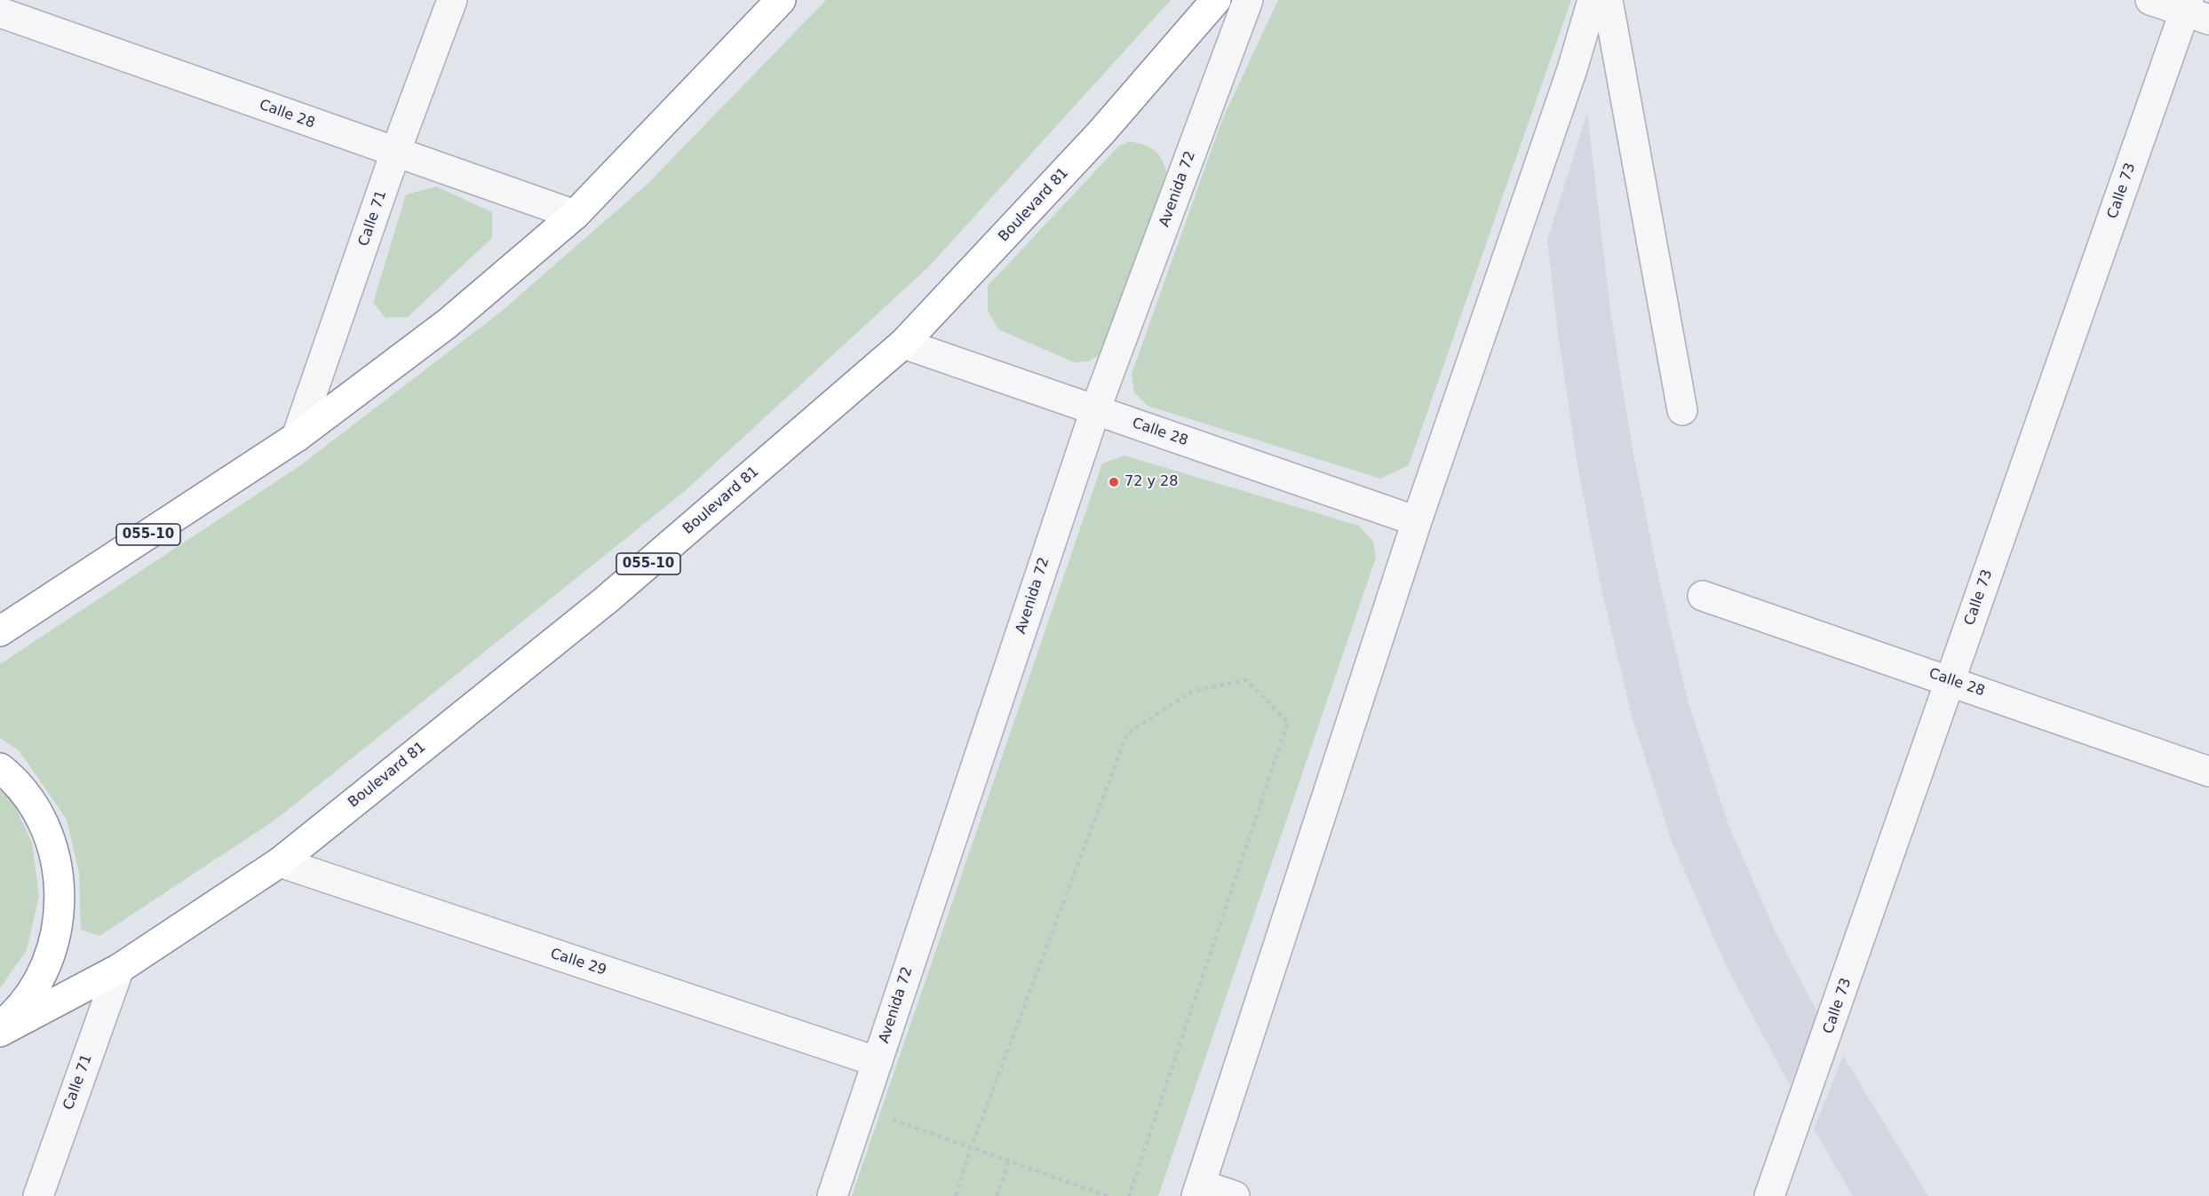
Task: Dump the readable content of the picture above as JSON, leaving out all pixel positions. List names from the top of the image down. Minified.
{"streets":{"highway":["Boulevard 81","055-10"],"street":["Calle 28","Avenida 72","Calle 73","Calle 71","Calle 29"]},"crossings":[["Calle 28","Avenida 72"],["Calle 28","Calle 73"],["Calle 28","Boulevard 81"],["Calle 28","Calle 71"],["Calle 28","055-10"],["Avenida 72","Calle 29"],["Boulevard 81","Calle 71"],["Boulevard 81","Calle 29"],["Calle 71","055-10"]],"places":["72 y 28"]}
